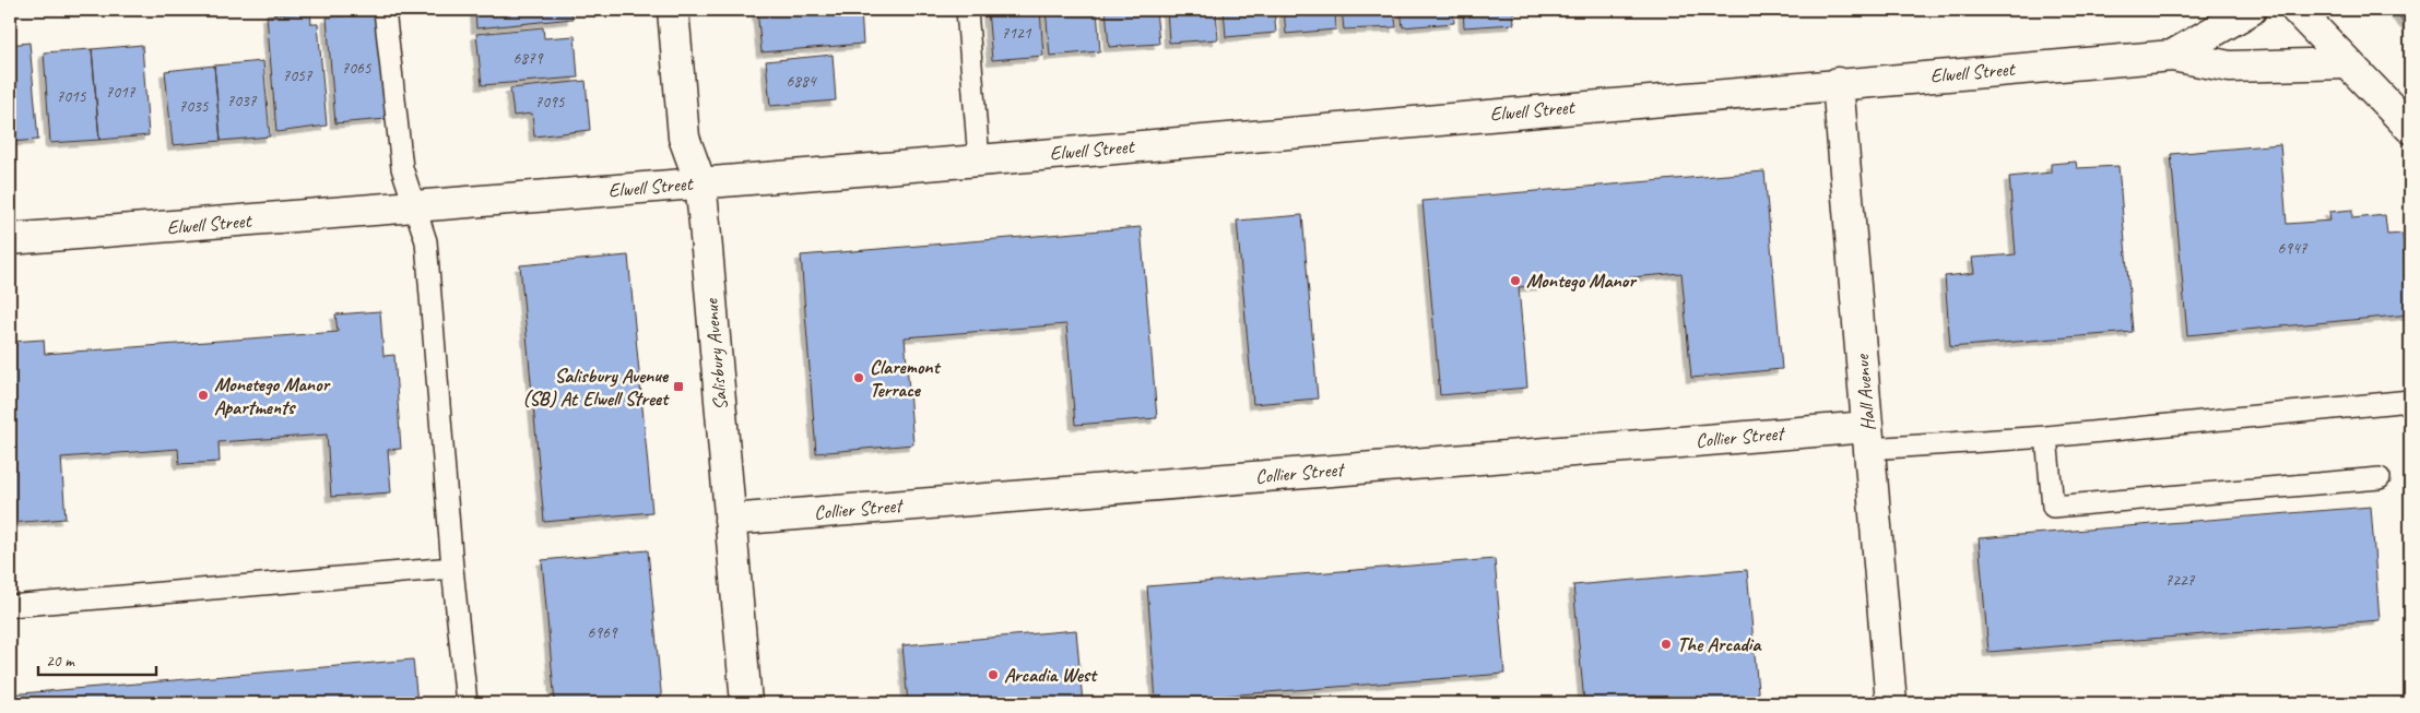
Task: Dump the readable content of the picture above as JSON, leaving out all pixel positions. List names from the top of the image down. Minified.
{"streets":{"street":["Elwell Street","Salisbury Avenue","Hall Avenue","Collier Street"]},"crossings":[["Elwell Street","Salisbury Avenue"],["Elwell Street","Hall Avenue"],["Salisbury Avenue","Collier Street"],["Hall Avenue","Collier Street"]],"places":{"other":["Montego Manor","Claremont Terrace","Monetego Manor Apartments","The Arcadia","Arcadia West"],"transit":["Salisbury Avenue (SB) At Elwell Street"]},"house_numbers":["7121","6879","7065","7057","6884","7017","7015","7037","7095","7035","6947","7227","6969"],"scale_bar":"20 m"}
